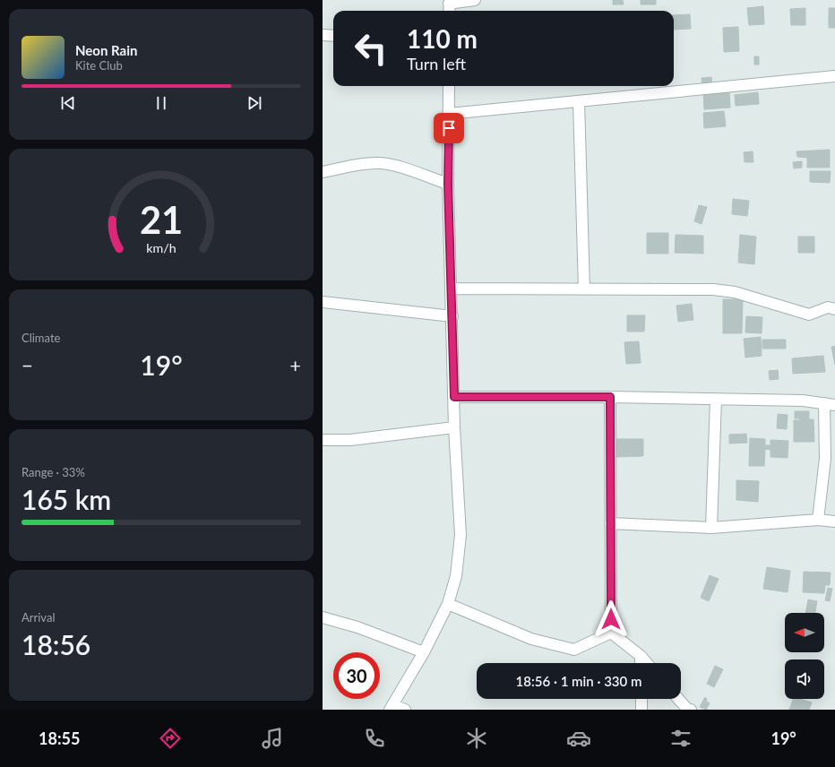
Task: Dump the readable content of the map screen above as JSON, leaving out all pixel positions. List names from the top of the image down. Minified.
{"north":"left","page":{"turn":["110 m","Turn left"],"song":["Neon Rain","Kite Club"],"tile":["Climate",["Range · 33%","165 km"],["Arrival","18:56"]],"heat":["−","19°","+"],"limit":"30","trip":"18:56 · 1 min · 330 m","tabs":["18:55","19°"],"gauge":["21","km/h"]}}
